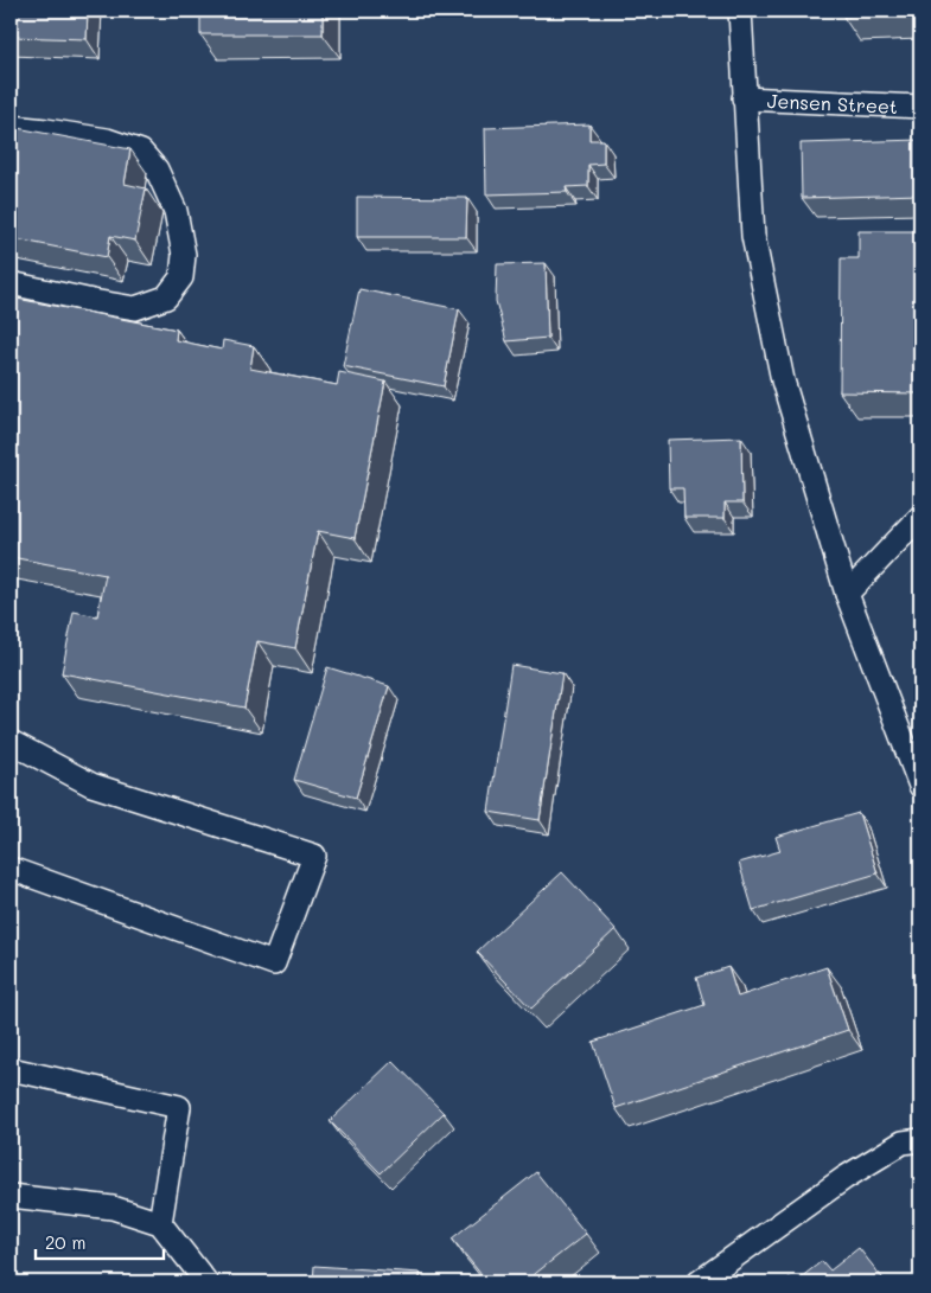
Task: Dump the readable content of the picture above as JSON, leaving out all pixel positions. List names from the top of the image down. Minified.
{"streets":{"lane":["Jensen Street"]},"scale_bar":"20 m"}
